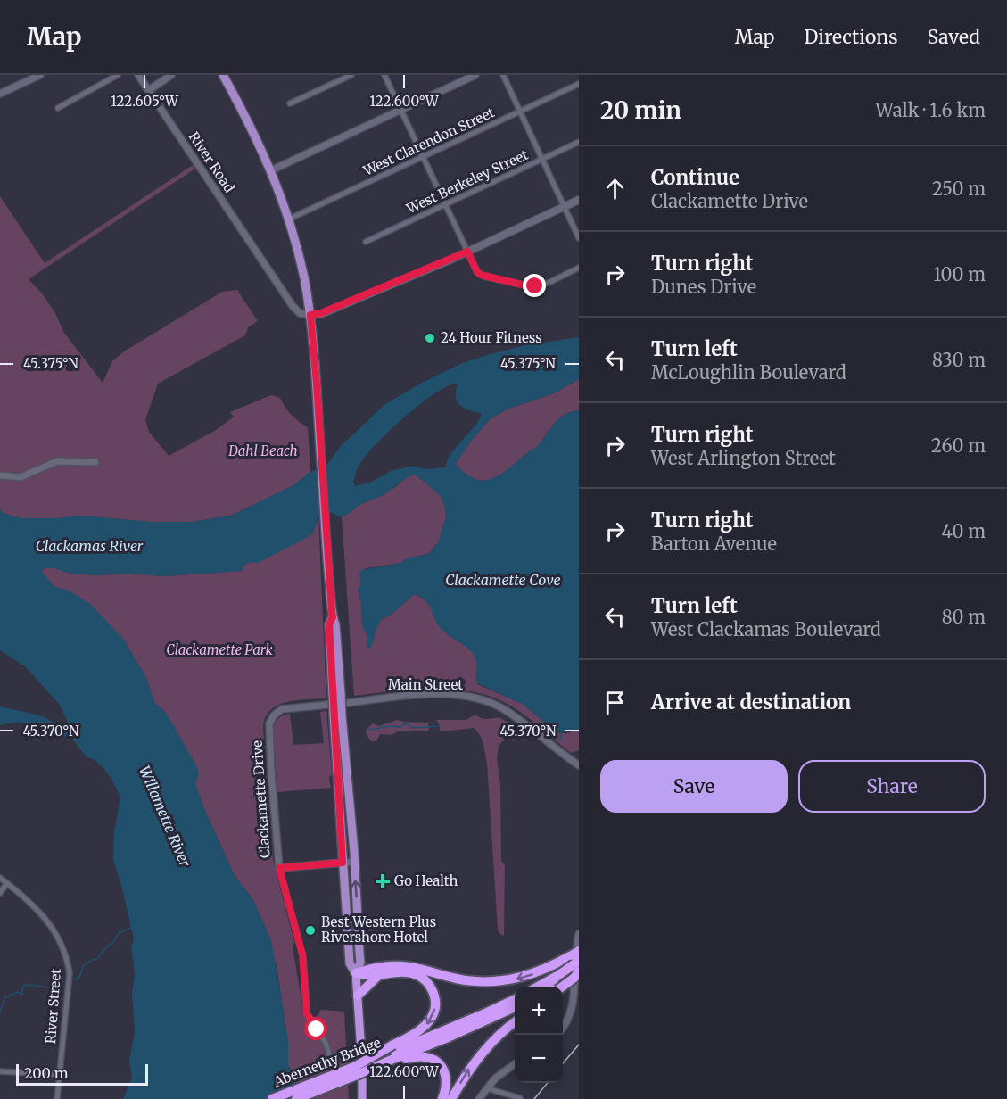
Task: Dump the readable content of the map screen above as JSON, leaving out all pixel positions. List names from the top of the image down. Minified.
{"streets":{"highway":["Abernethy Bridge"],"street":["West Clarendon Street","River Road","West Berkeley Street","Main Street","Clackamette Drive","River Street"]},"water":["Clackamas River","Clackamette Cove","Willamette River"],"parks":["Dahl Beach","Clackamette Park"],"places":{"other":["24 Hour Fitness","Best Western Plus Rivershore Hotel"],"health":["Go Health"]},"scale_bar":"200 m","page":{"header":"Map","nav":["Map","Directions","Saved"],"heading":["20 min","Walk · 1.6 km"],"list":[["Continue","Clackamette Drive","250 m"],["Turn right","Dunes Drive","100 m"],["Turn left","McLoughlin Boulevard","830 m"],["Turn right","West Arlington Street","260 m"],["Turn right","Barton Avenue","40 m"],["Turn left","West Clackamas Boulevard","80 m"],"Arrive at destination"],"buttons":["Save","Share"],"map_buttons":["+","−"],"scale":"200 m"},"coordinates":["122.605°W","122.600°W","45.375°N","45.370°N"]}
